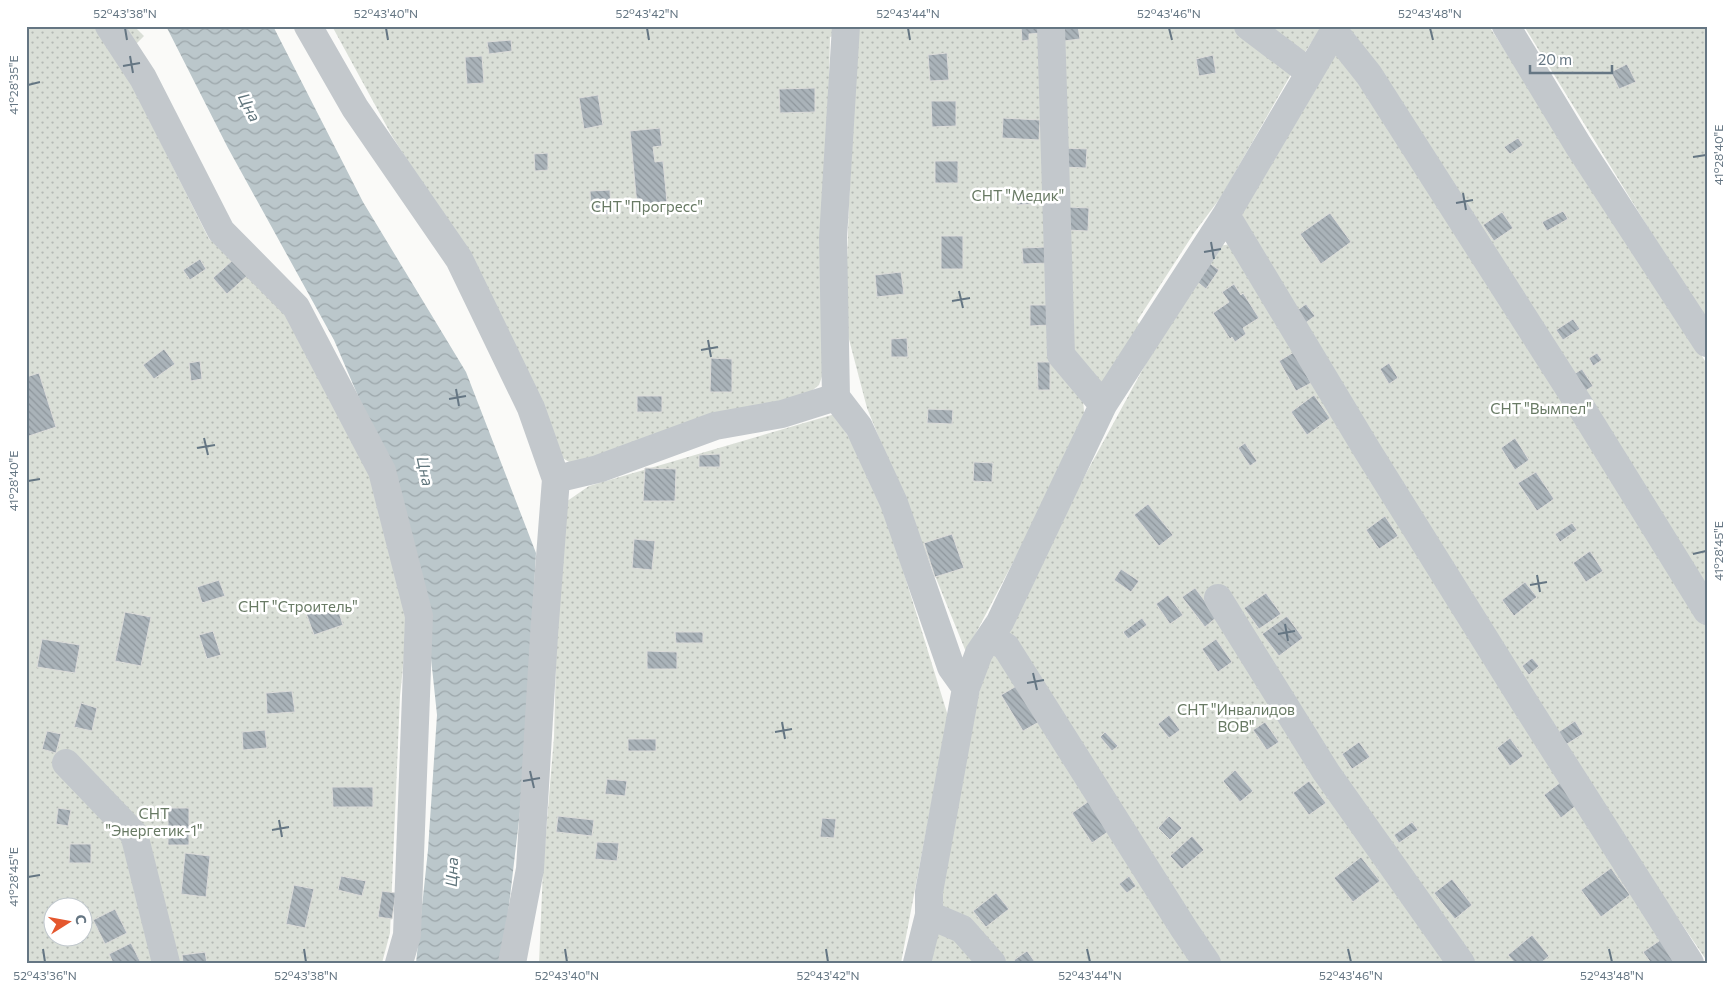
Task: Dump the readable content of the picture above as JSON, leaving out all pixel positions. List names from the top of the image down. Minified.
{"water":["Цна"],"parks":["СНТ \"Медик\"","СНТ \"Прогресс\"","СНТ \"Вымпел\"","СНТ \"Строитель\"","СНТ \"Инвалидов ВОВ\"","СНТ \"Энергетик-1\""],"scale_bar":"20 m","north":"right","coordinates":["52°43'38\"N","52°43'40\"N","52°43'42\"N","52°43'44\"N","52°43'46\"N","52°43'48\"N","41°28'35\"E","41°28'40\"E","41°28'45\"E","52°43'36\"N"]}
